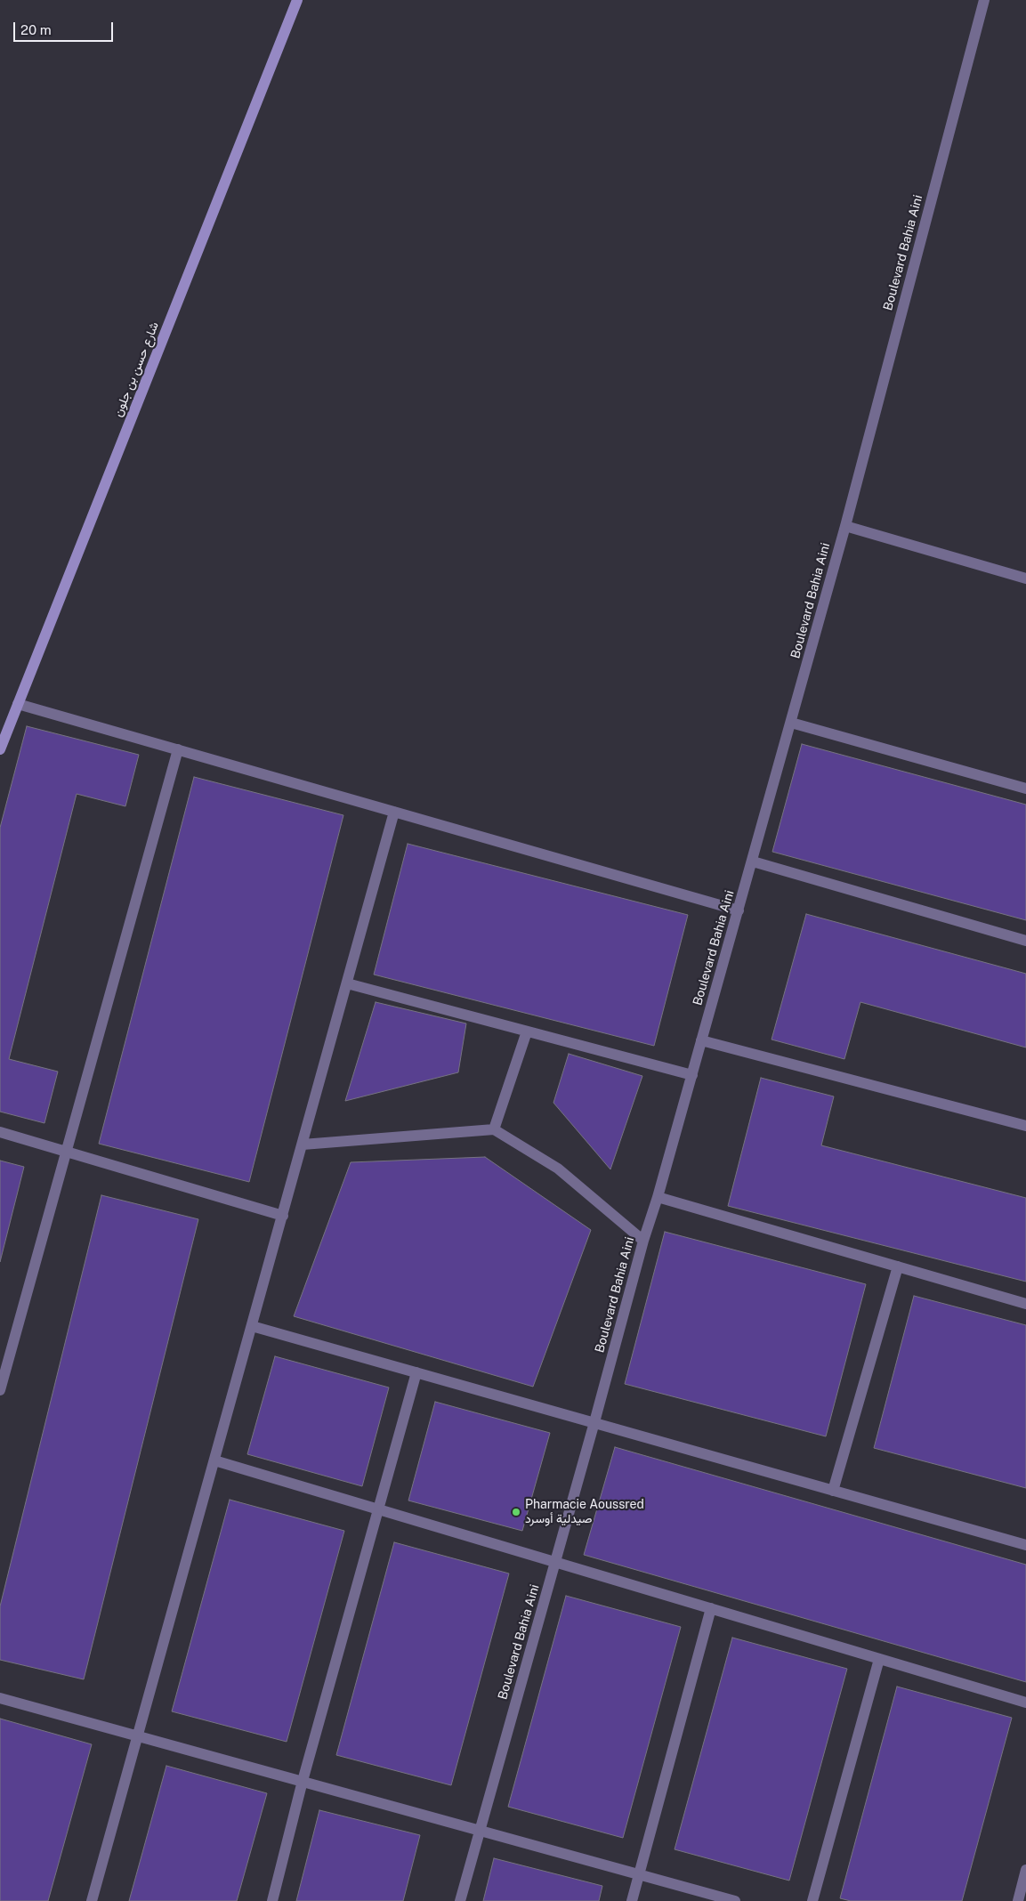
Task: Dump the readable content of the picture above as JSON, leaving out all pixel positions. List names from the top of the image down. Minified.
{"streets":{"street":["Boulevard Bahia Aini","شارع حسن بن جلون"]},"places":["Pharmacie Aoussred صيدلية أوسرد"],"scale_bar":"20 m"}
